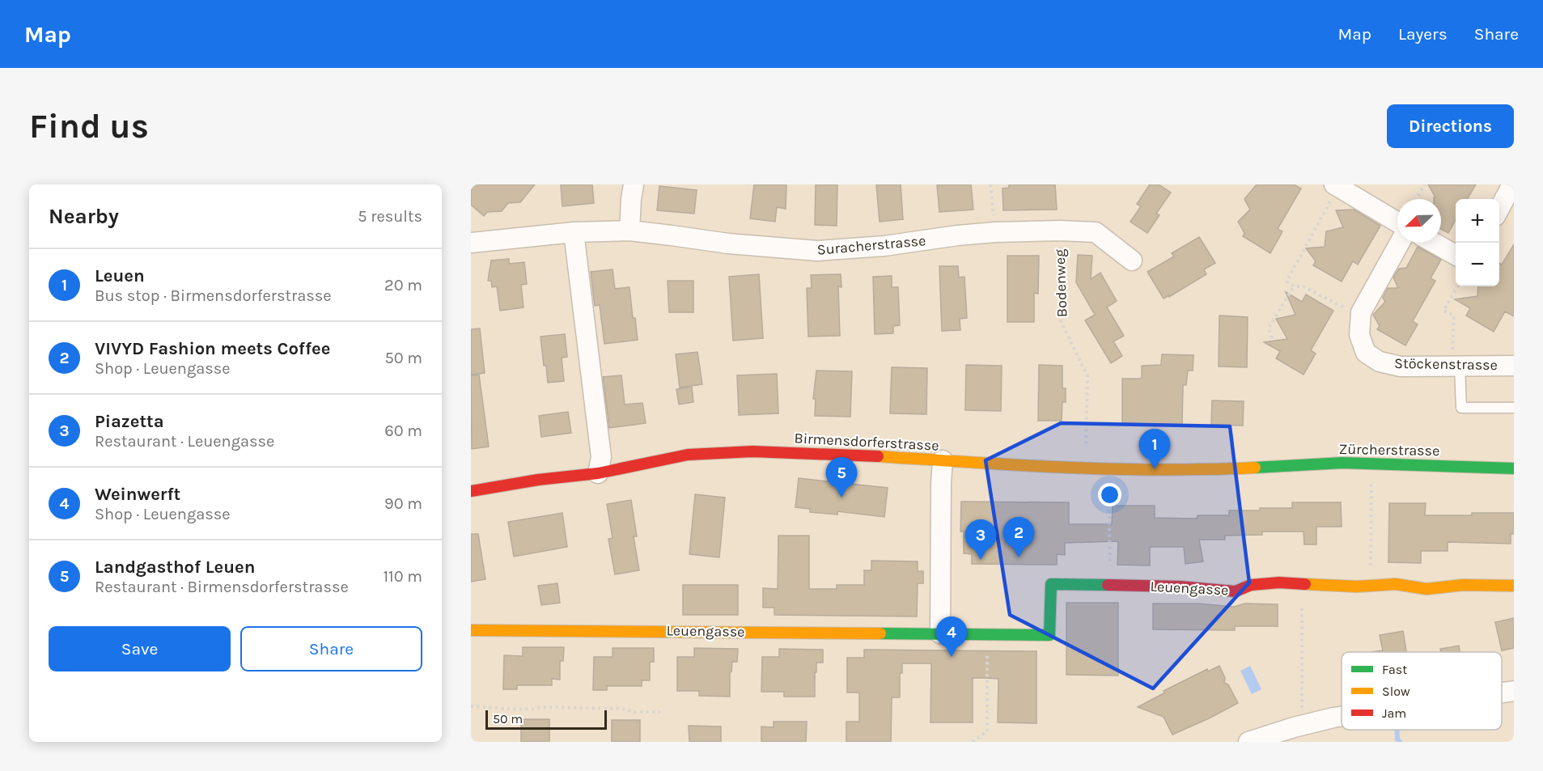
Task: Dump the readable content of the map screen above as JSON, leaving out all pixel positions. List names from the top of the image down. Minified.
{"streets":{"street":["Suracherstrasse","Stöckenstrasse","Birmensdorferstrasse","Zürcherstrasse","Leuengasse"],"path":["Bodenweg"]},"crossings":[["Suracherstrasse","Bodenweg"],["Birmensdorferstrasse","Zürcherstrasse"]],"legend":["Fast","Slow","Jam"],"scale_bar":"50 m","north":"bottom left","page":{"header":"Map","nav":["Map","Layers","Share"],"buttons":["Directions",["Save","Share"]],"title":"Find us","heading":["Nearby","5 results"],"map_buttons":["+","−"],"list":[{"mark":"1","name":"Leuen","note":"Bus stop · Birmensdorferstrasse","value":"20 m"},{"mark":"2","name":"VIVYD Fashion meets Coffee","note":"Shop · Leuengasse","value":"50 m"},{"mark":"3","name":"Piazetta","note":"Restaurant · Leuengasse","value":"60 m"},{"mark":"4","name":"Weinwerft","note":"Shop · Leuengasse","value":"90 m"},{"mark":"5","name":"Landgasthof Leuen","note":"Restaurant · Birmensdorferstrasse","value":"110 m"}],"pins":["1","5","2","3","4"],"scale":"50 m"}}
